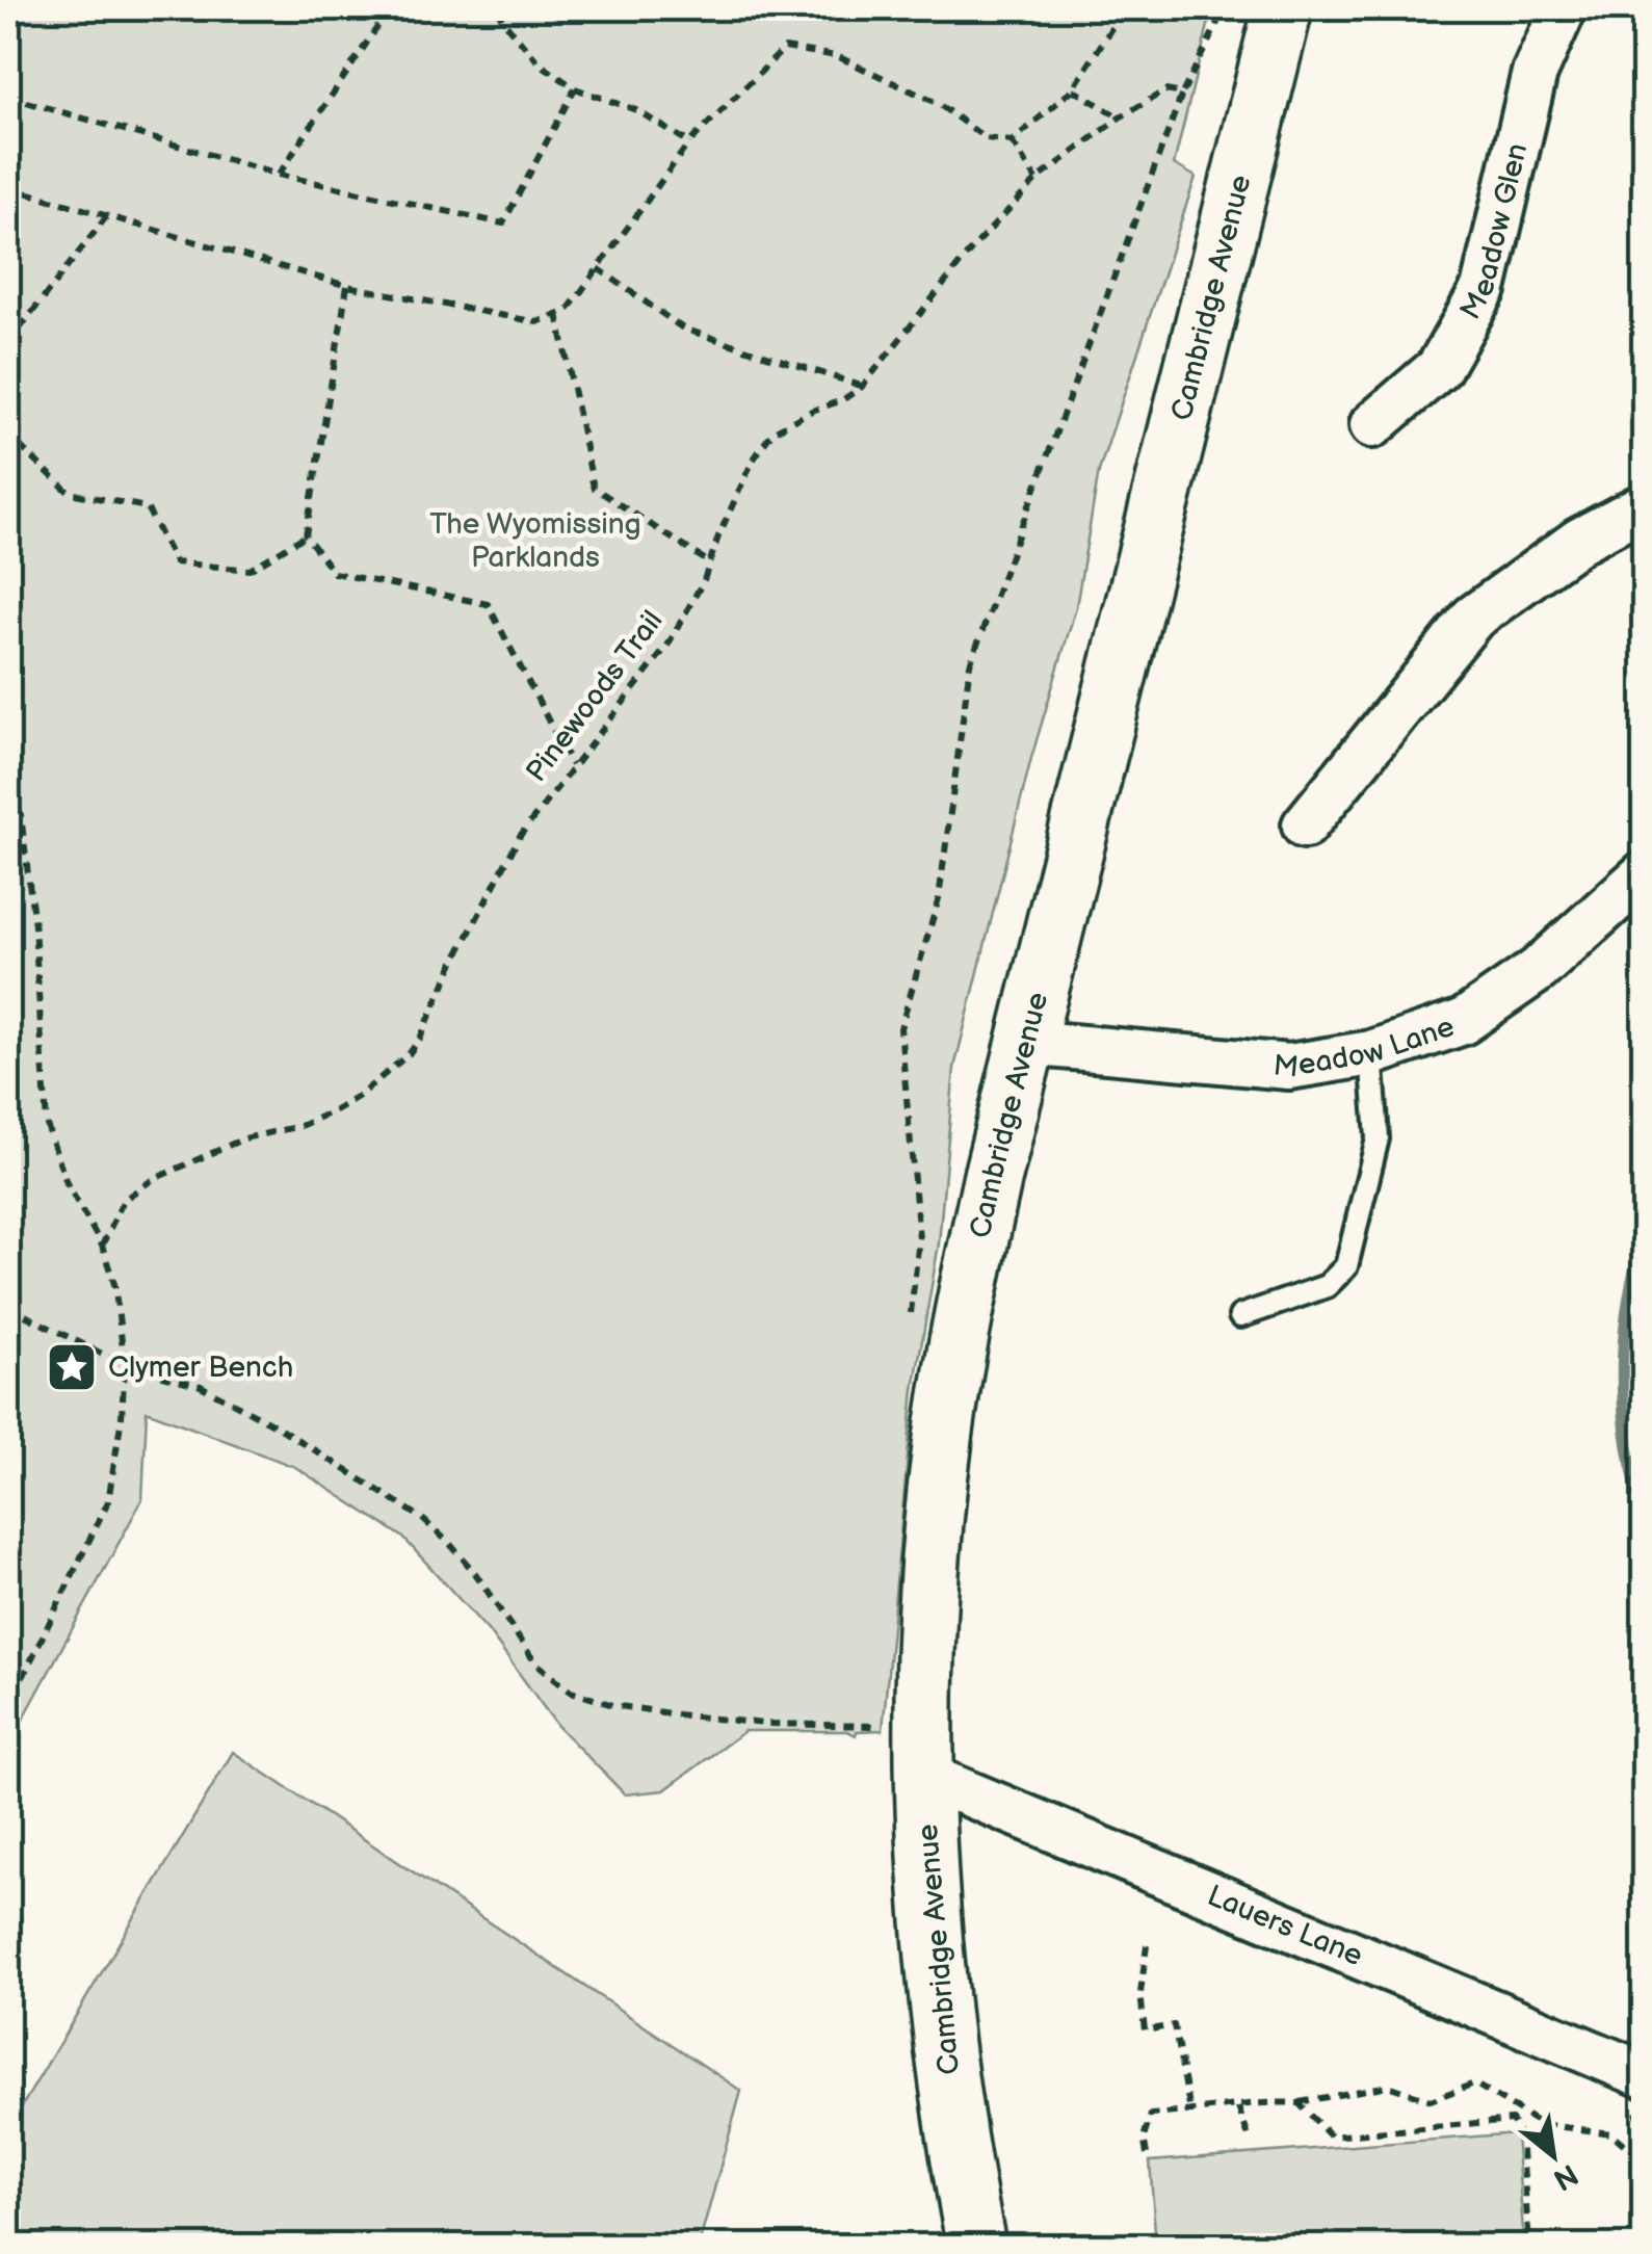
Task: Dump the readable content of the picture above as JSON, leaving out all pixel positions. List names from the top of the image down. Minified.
{"streets":{"street":["Meadow Glen","Cambridge Avenue","Meadow Lane","Lauers Lane"],"path":["Pinewoods Trail"]},"crossings":[["Cambridge Avenue","Meadow Lane"],["Cambridge Avenue","Lauers Lane"]],"parks":["The Wyomissing Parklands"],"places":{"place":["Clymer Bench"]},"north":"bottom right"}
